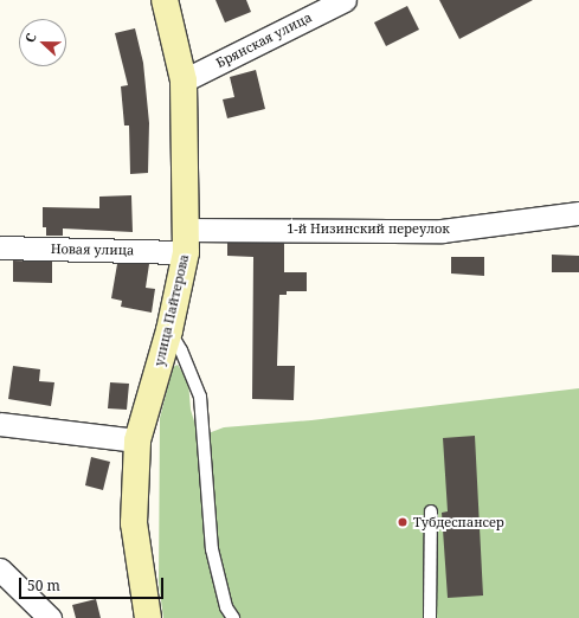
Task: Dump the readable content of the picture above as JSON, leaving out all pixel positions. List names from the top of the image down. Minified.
{"streets":{"main road":["улица Пайтерова"],"street":["Брянская улица","1-й Низинский переулок","Новая улица"]},"crossings":[["Брянская улица","улица Пайтерова"],["1-й Низинский переулок","Новая улица"],["1-й Низинский переулок","улица Пайтерова"],["Новая улица","улица Пайтерова"]],"places":["Тубдеспансер"],"scale_bar":"50 m","north":"left"}
